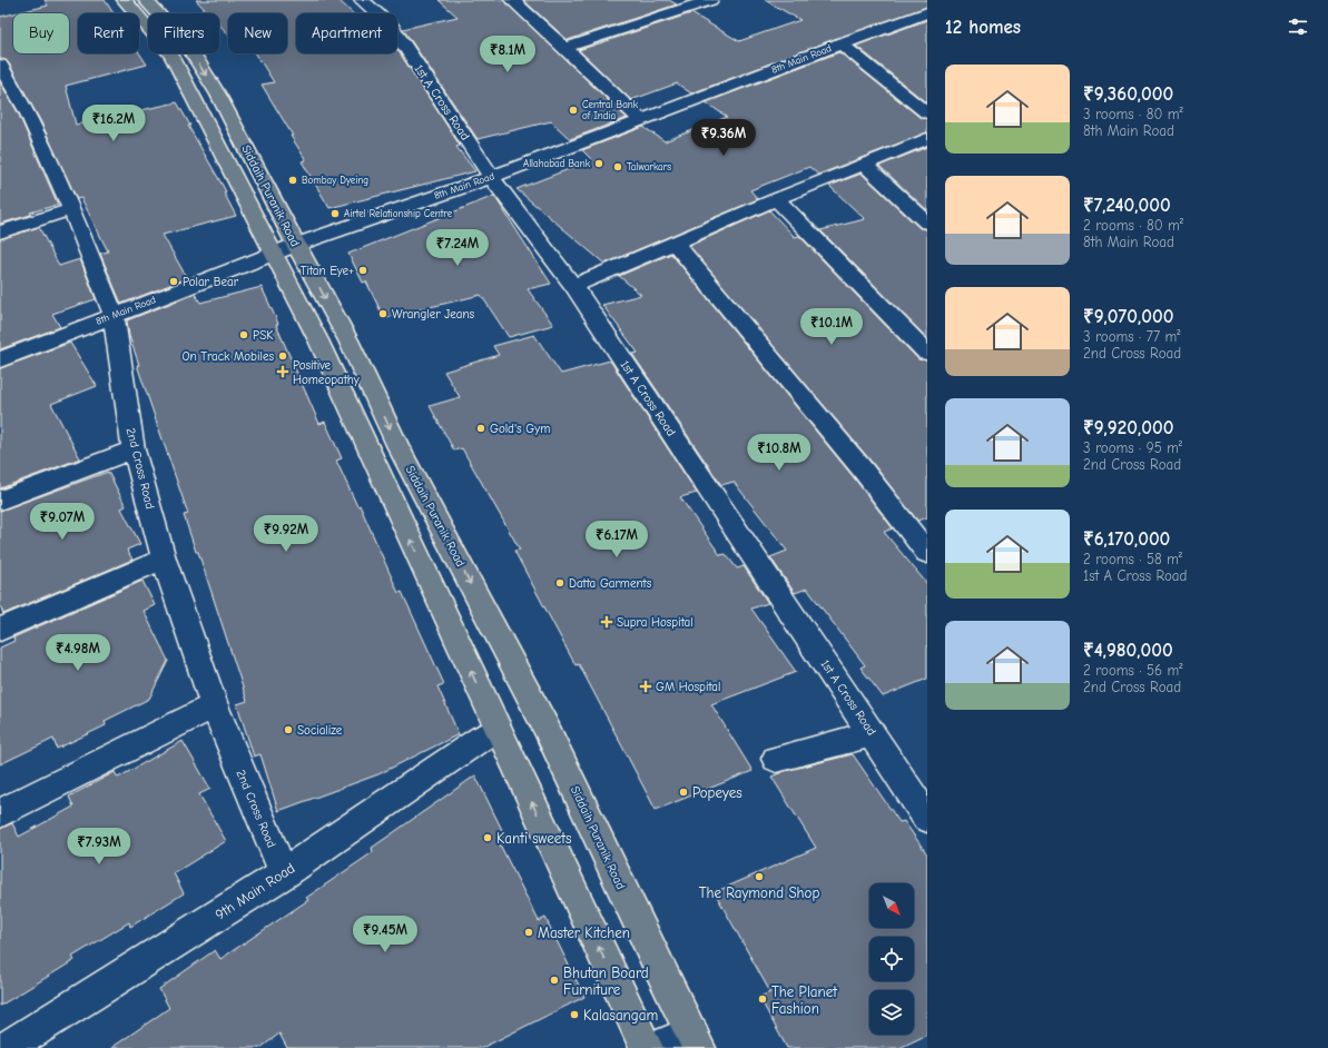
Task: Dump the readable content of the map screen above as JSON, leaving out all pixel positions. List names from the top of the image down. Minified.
{"streets":{"main road":["Siddaih Puranik Road"],"street":["8th Main Road","1st A Cross Road","2nd Cross Road","9th Main Road"]},"crossings":[["8th Main Road","1st A Cross Road"],["8th Main Road","Siddaih Puranik Road"],["8th Main Road","2nd Cross Road"],["Siddaih Puranik Road","9th Main Road"],["2nd Cross Road","9th Main Road"]],"places":{"other":["Central Bank of India","Allahabad Bank","Talwarkars","Bombay Dyeing","Airtel Relationship Centre","Titan Eye+","Polar Bear","Wrangler Jeans","PSK","On Track Mobiles","Gold's Gym","Datta Garments","Socialize","Popeyes","Kanti sweets","The Raymond Shop","Master Kitchen","Bhutan Board Furniture","The Planet Fashion","Kalasangam"],"health":["Positive Homeopathy","Supra Hospital","GM Hospital"]},"north":"bottom right","page":{"heading":"12 homes","chip":["Buy","Rent","Filters","New","Apartment"],"price":["₹8.1M","₹16.2M","₹9.36M","₹7.24M","₹10.1M","₹10.8M","₹9.07M","₹9.92M","₹6.17M","₹4.98M","₹7.93M","₹9.45M"],"list":[{"name":"₹9,360,000","note":"3 rooms · 80 m² · 8th Main Road"},{"name":"₹7,240,000","note":"2 rooms · 80 m² · 8th Main Road"},{"name":"₹9,070,000","note":"3 rooms · 77 m² · 2nd Cross Road"},{"name":"₹9,920,000","note":"3 rooms · 95 m² · 2nd Cross Road"},{"name":"₹6,170,000","note":"2 rooms · 58 m² · 1st A Cross Road"},{"name":"₹4,980,000","note":"2 rooms · 56 m² · 2nd Cross Road"}]}}
